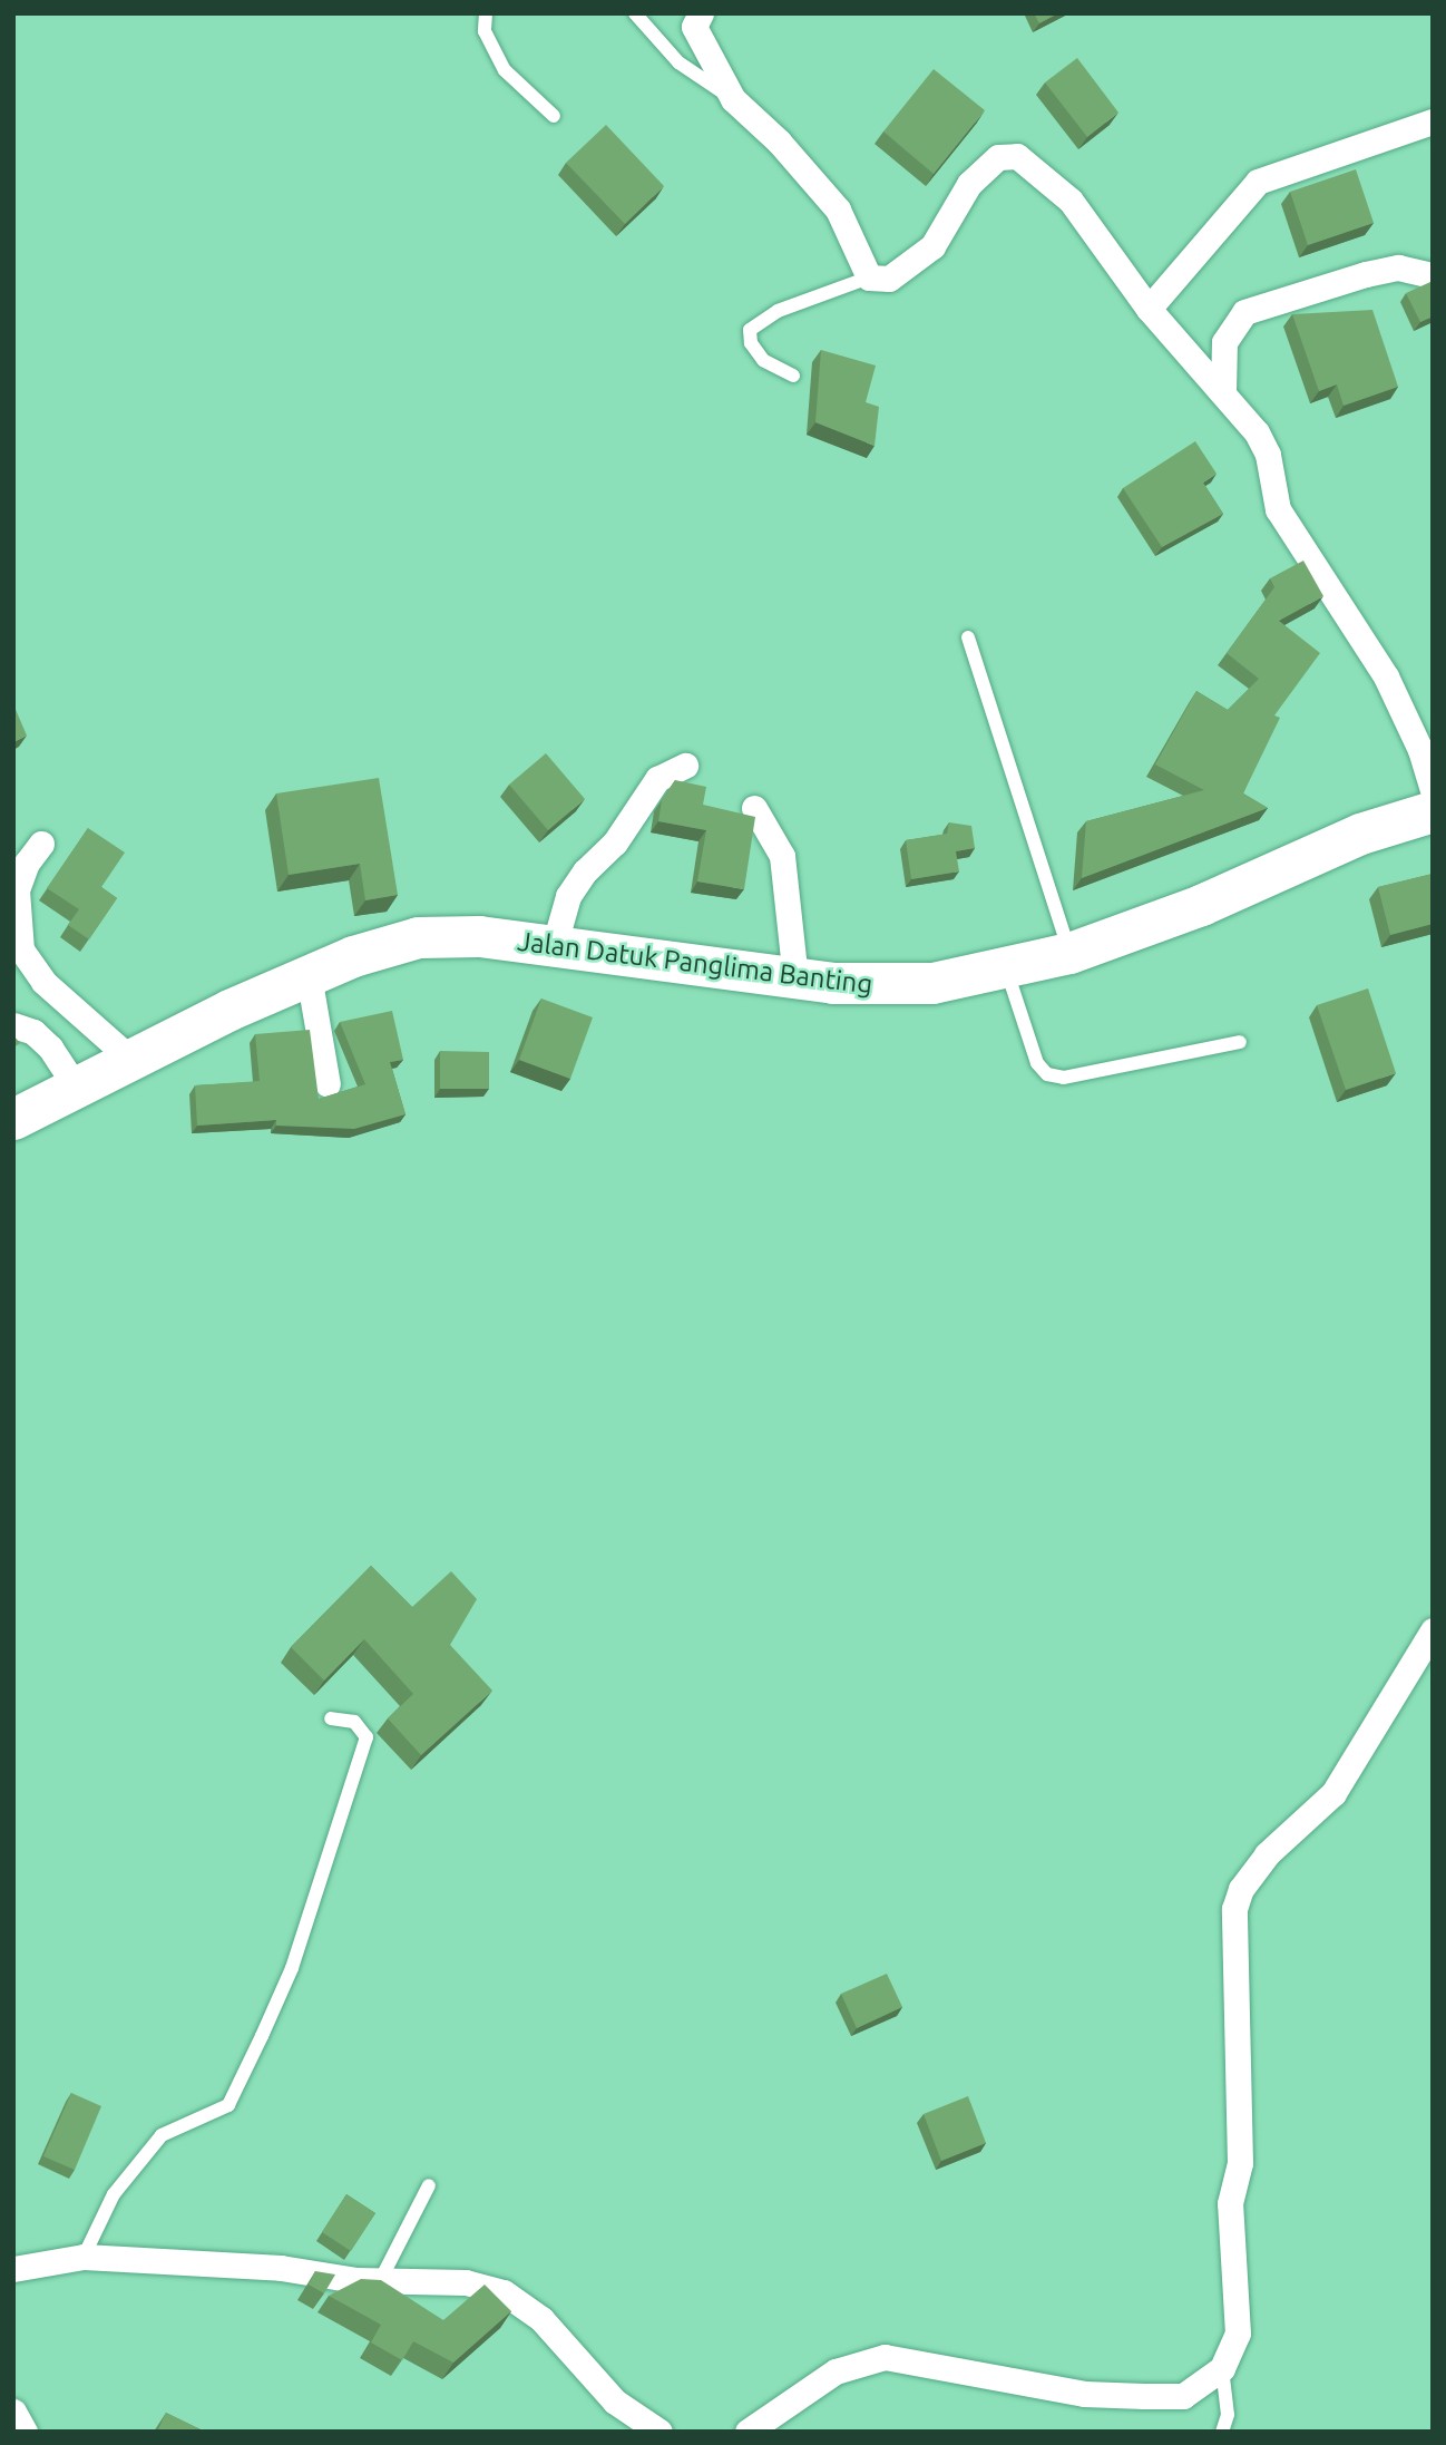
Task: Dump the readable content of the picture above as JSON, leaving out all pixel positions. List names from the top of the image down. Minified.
{"streets":{"main road":["Jalan Datuk Panglima Banting"]}}
